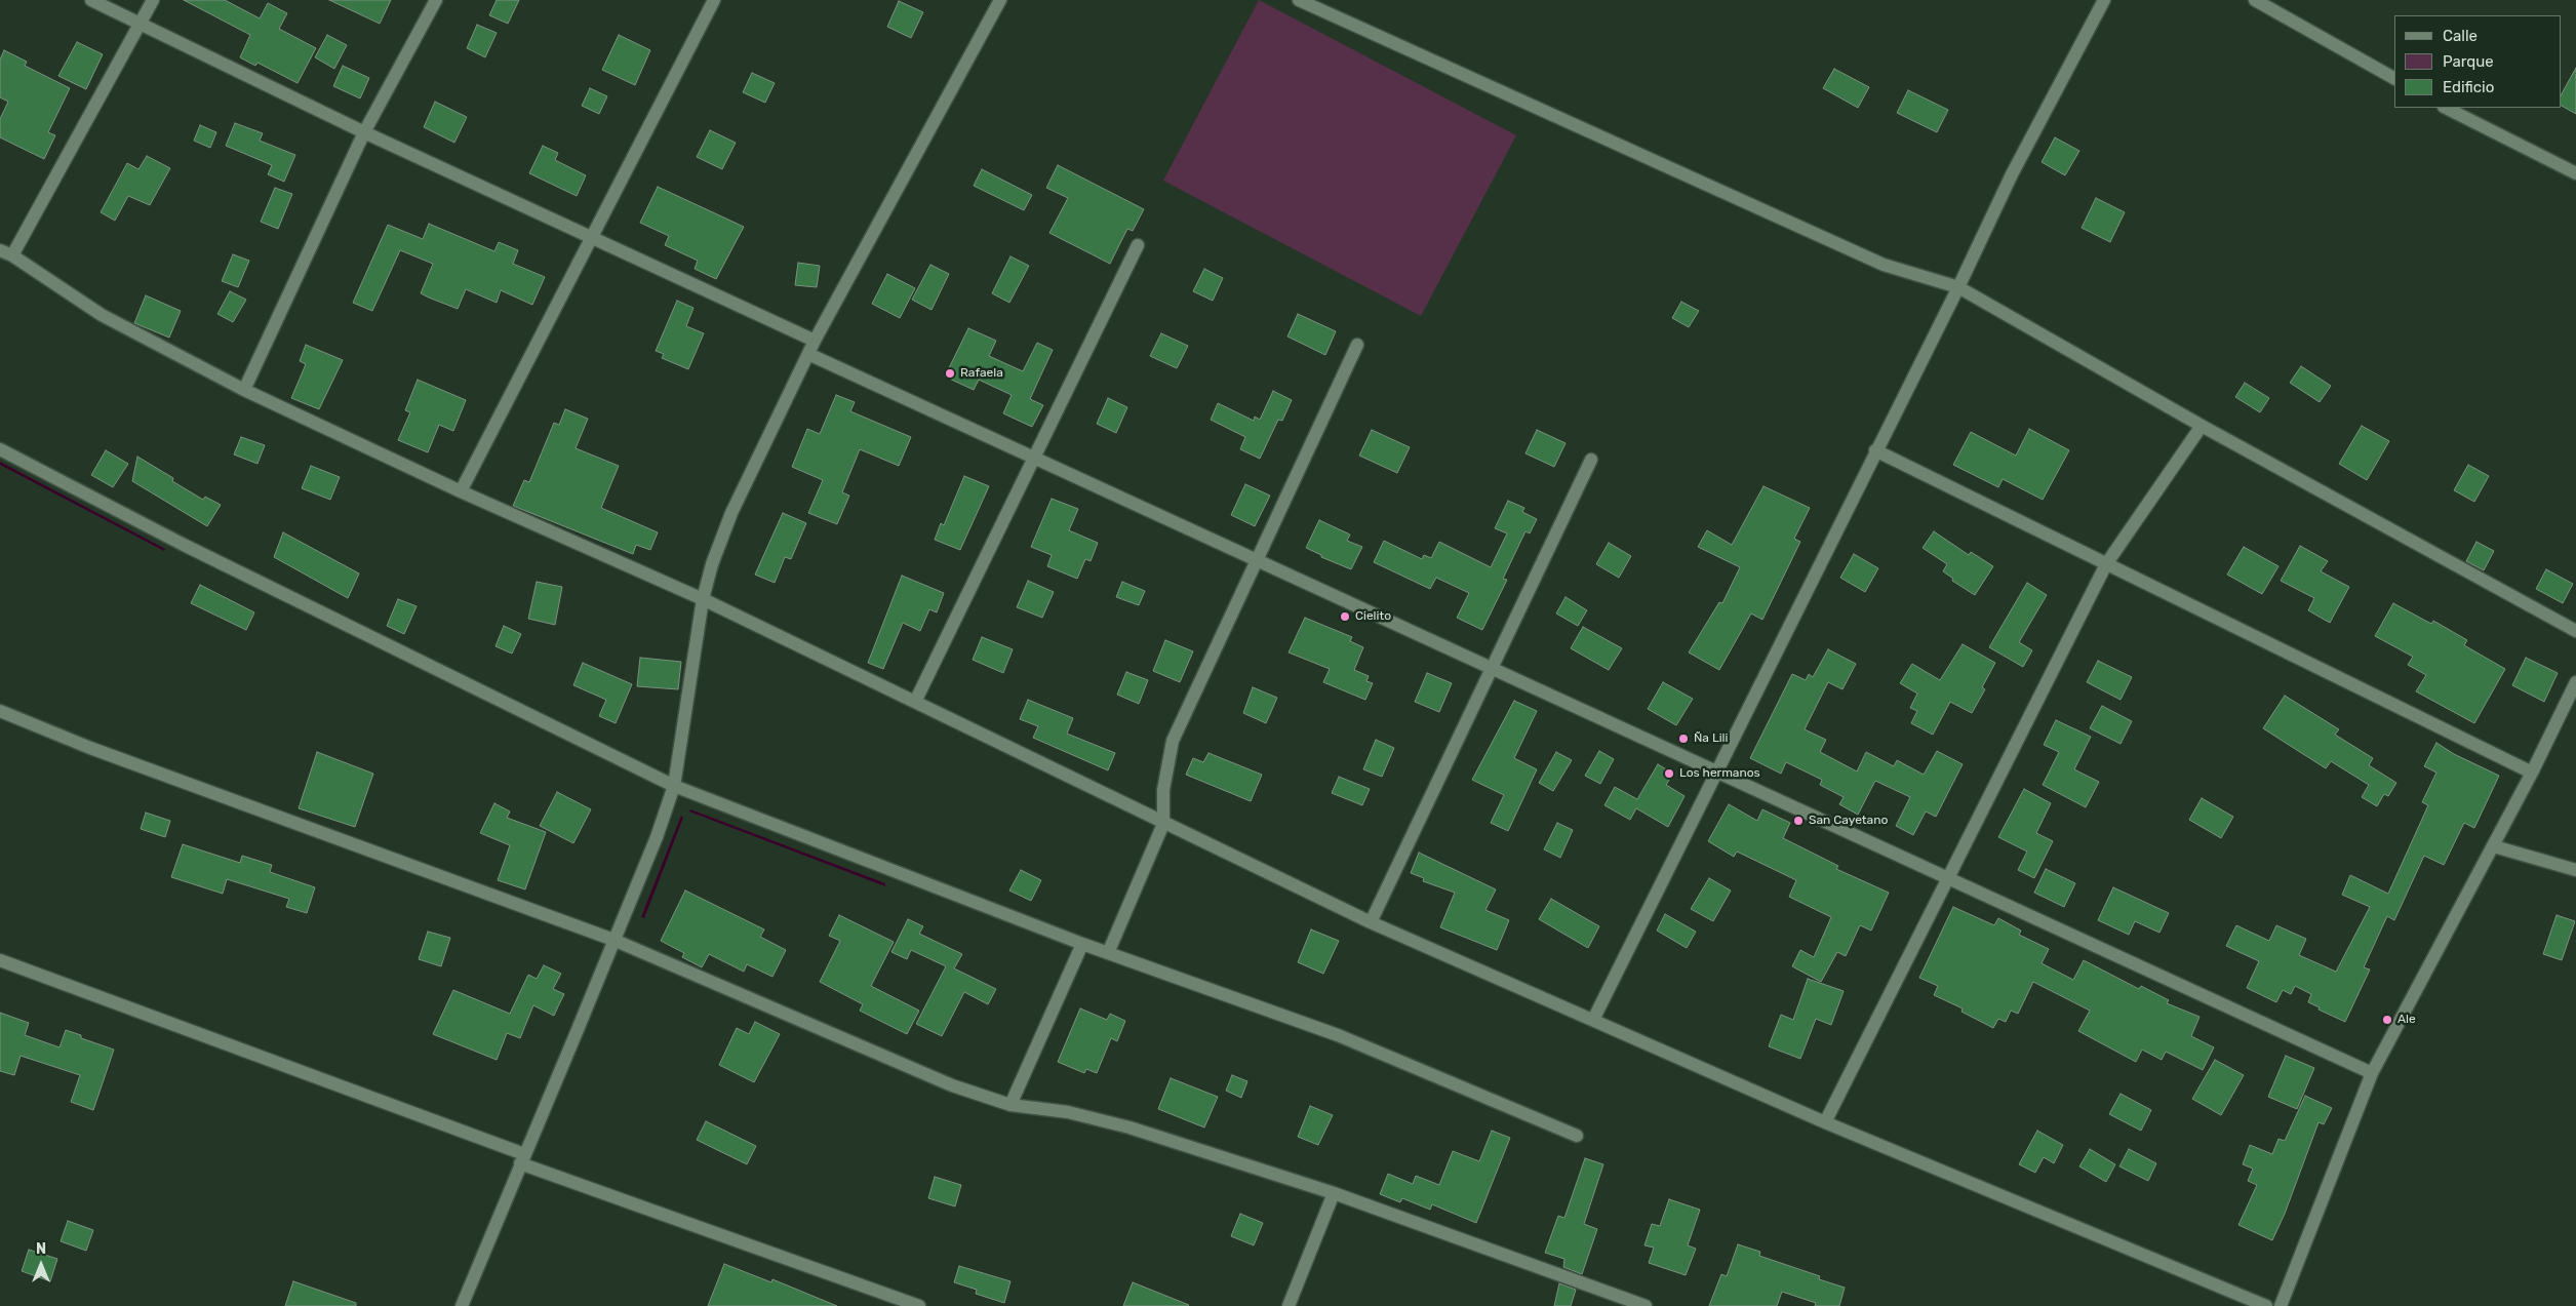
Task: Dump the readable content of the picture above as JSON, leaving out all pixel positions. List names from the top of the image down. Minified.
{"places":["Rafaela","Cielito","Ña Lili","Los hermanos","San Cayetano","Ale"],"legend":["Calle","Parque","Edificio"],"north":"top"}
